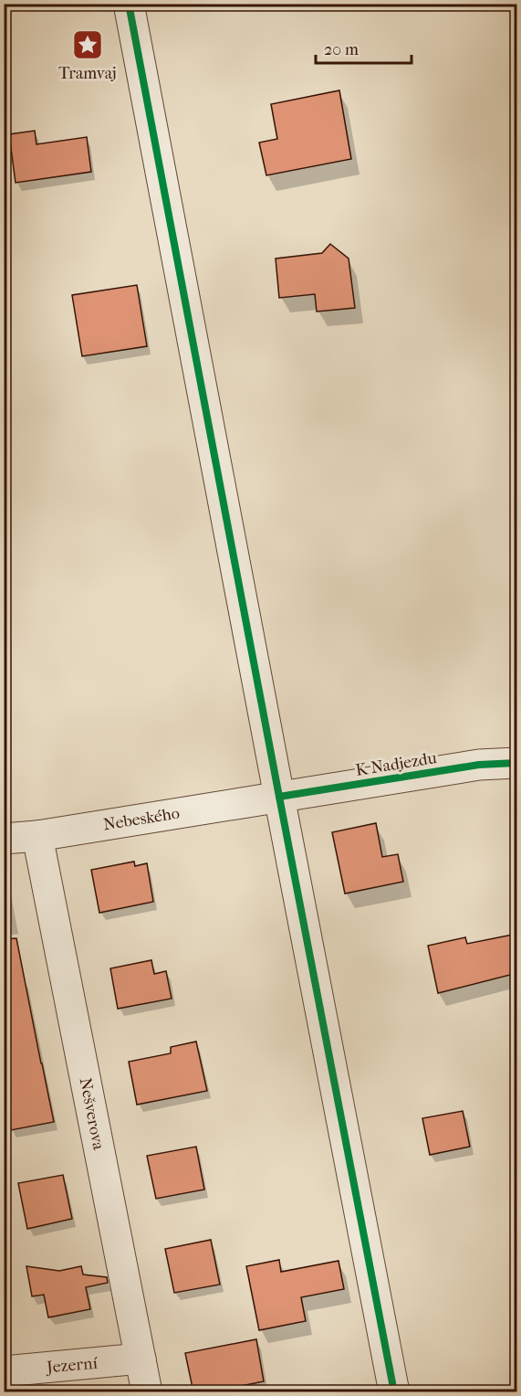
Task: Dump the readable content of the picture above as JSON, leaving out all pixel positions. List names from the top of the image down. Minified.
{"streets":{"street":["K Nadjezdu","Nebeského","Nešverova","Jezerní"]},"crossings":[["K Nadjezdu","Nebeského"],["Nebeského","Nešverova"],["Nešverova","Jezerní"]],"places":{"place":["Tramvaj"]},"scale_bar":"20 m"}
